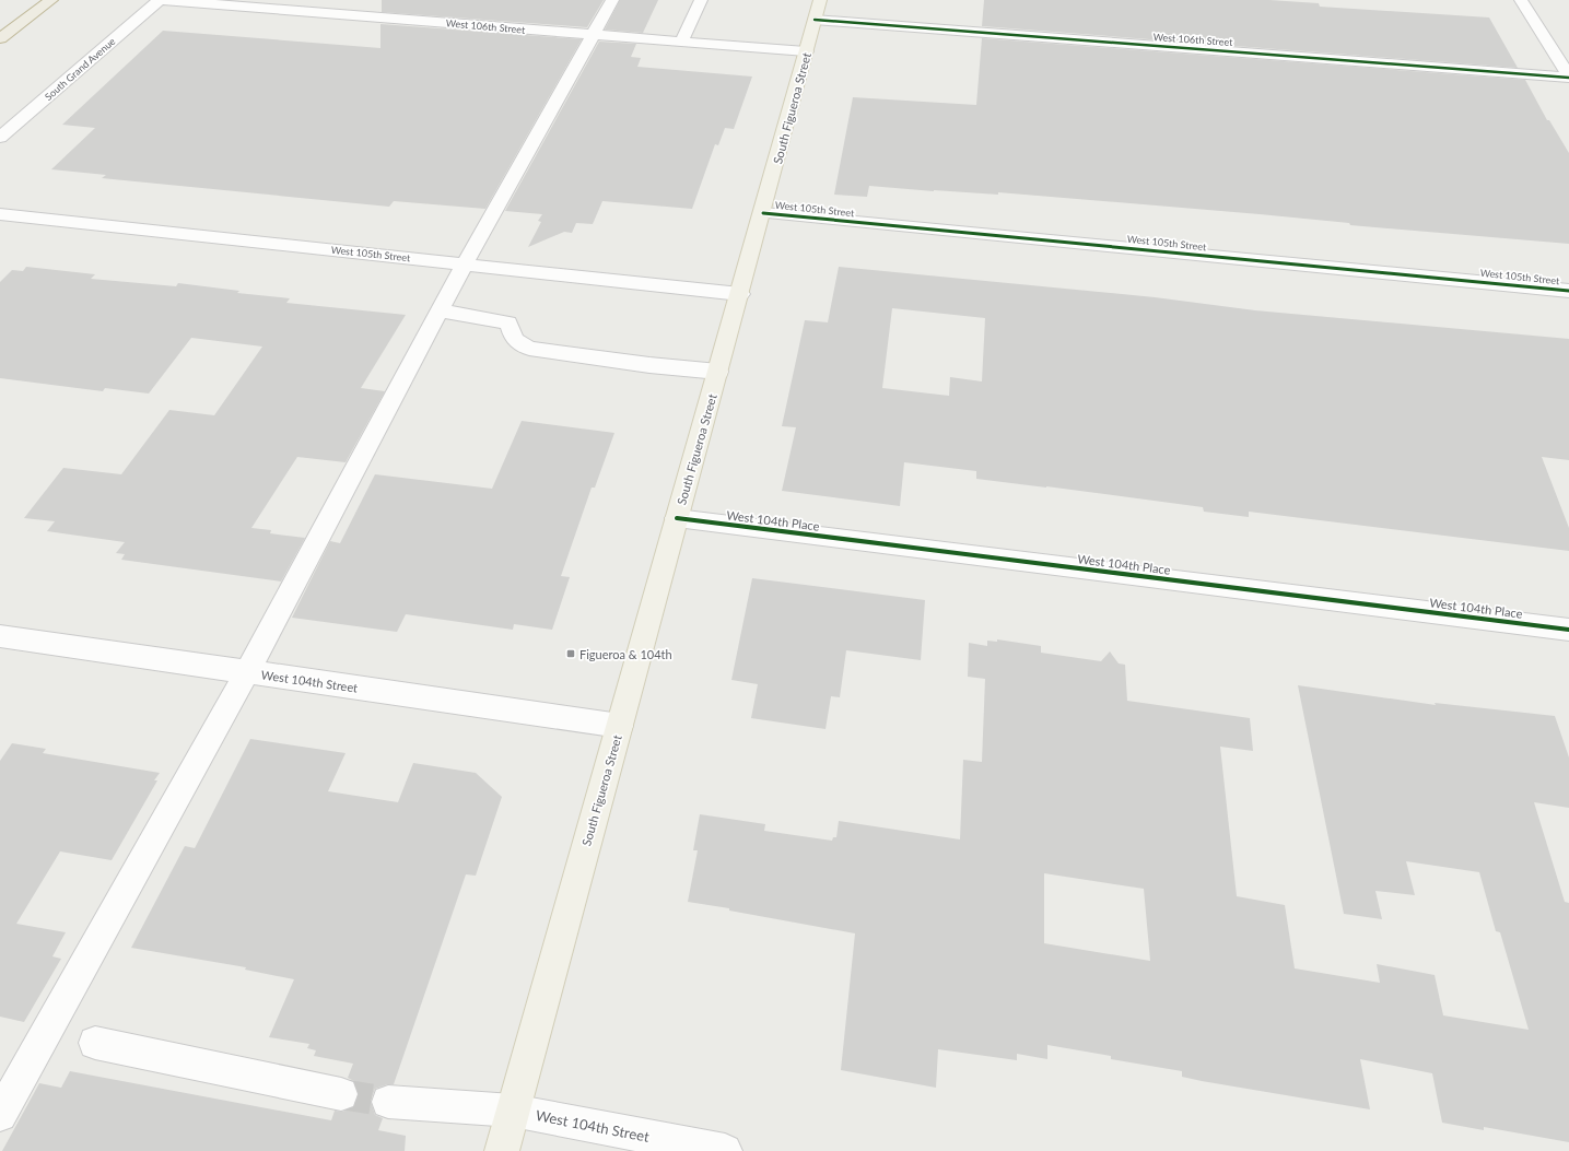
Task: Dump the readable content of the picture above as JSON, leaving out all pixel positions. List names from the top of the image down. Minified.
{"streets":{"main road":["South Figueroa Street"],"street":["West 106th Street","South Grand Avenue","West 105th Street","West 104th Place","West 104th Street"]},"crossings":[["West 106th Street","South Figueroa Street"],["South Figueroa Street","West 105th Street"],["South Figueroa Street","West 104th Place"],["South Figueroa Street","West 104th Street"]],"places":{"transit":["Figueroa & 104th"]}}
